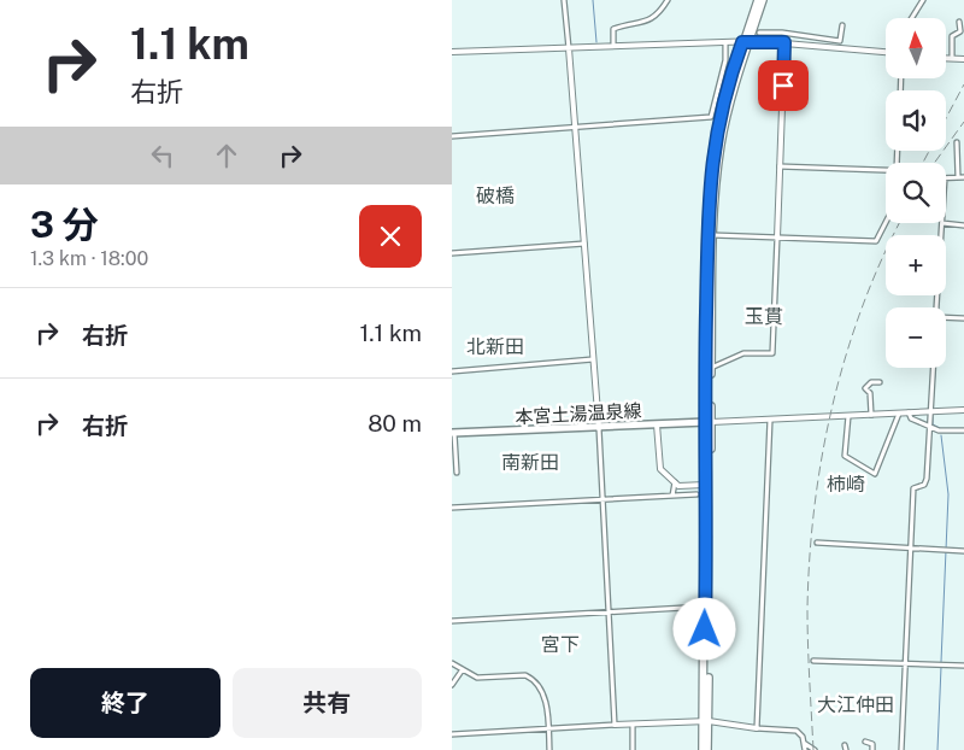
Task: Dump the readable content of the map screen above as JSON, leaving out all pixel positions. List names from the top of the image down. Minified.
{"streets":{"main road":["本宮土湯温泉線"]},"districts":["破橋","玉貫","北新田","南新田","柿崎","宮下","大江仲田"],"north":"top","page":{"turn":["1.1 km","右折"],"map_buttons":["+","−"],"heading":["3 分","1.3 km · 18:00"],"list":[{"name":"右折","value":"1.1 km"},{"name":"右折","value":"80 m"}],"buttons":["終了","共有"]}}
